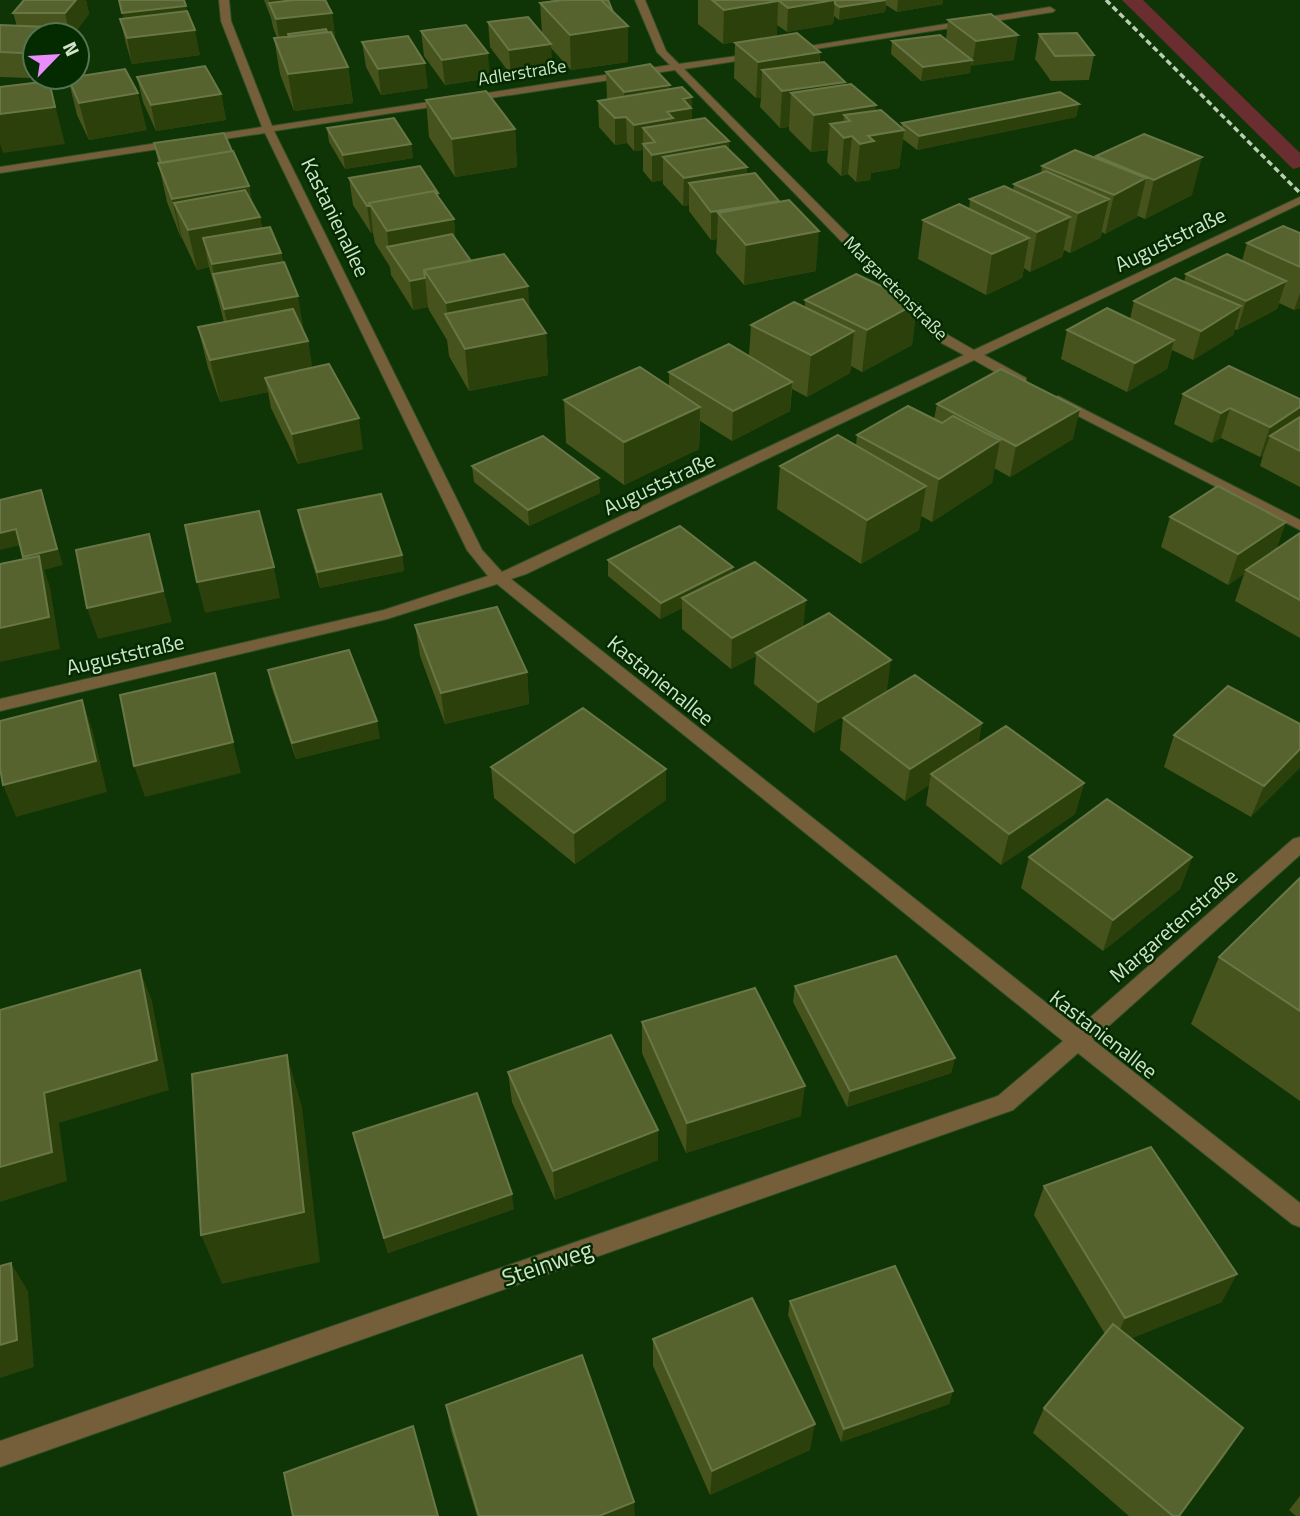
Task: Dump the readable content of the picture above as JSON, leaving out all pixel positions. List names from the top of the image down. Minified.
{"streets":{"street":["Adlerstraße","Kastanienallee","Auguststraße","Margaretenstraße","Steinweg"]},"crossings":[["Adlerstraße","Kastanienallee"],["Adlerstraße","Margaretenstraße"],["Kastanienallee","Auguststraße"],["Kastanienallee","Margaretenstraße"],["Kastanienallee","Steinweg"],["Auguststraße","Margaretenstraße"],["Margaretenstraße","Steinweg"]],"north":"top right"}
